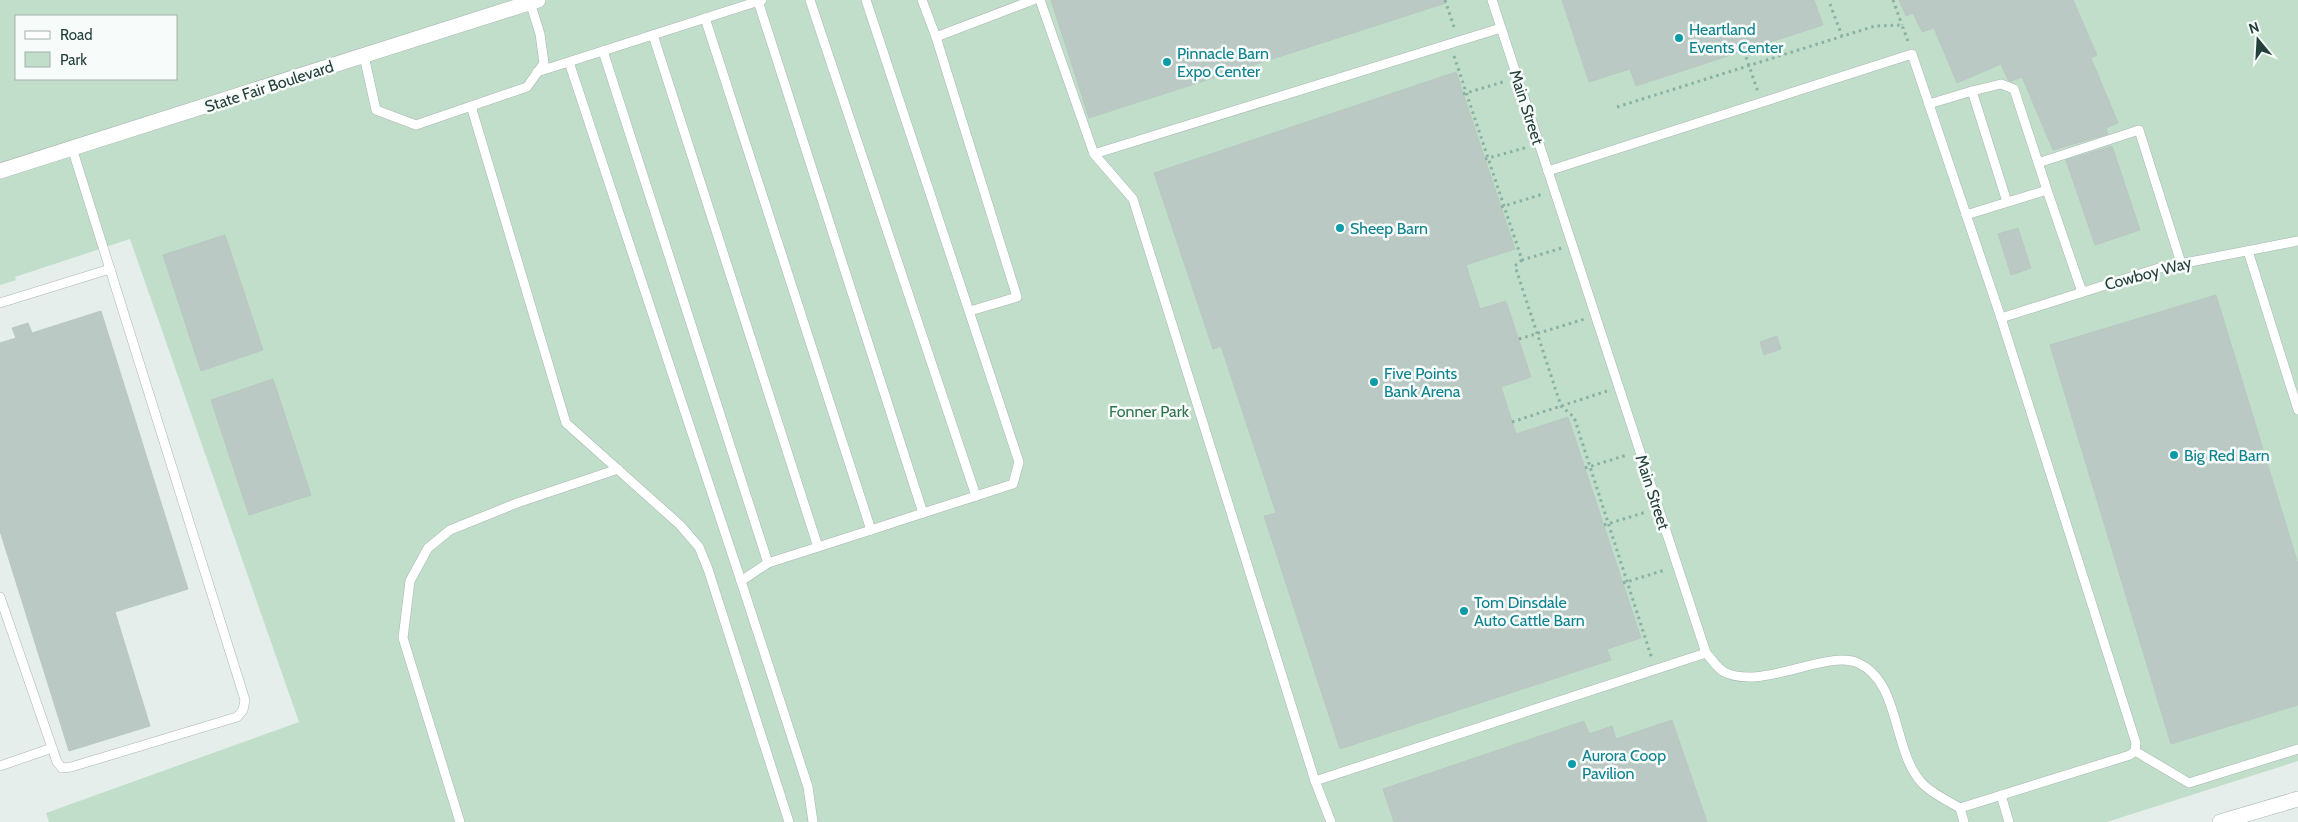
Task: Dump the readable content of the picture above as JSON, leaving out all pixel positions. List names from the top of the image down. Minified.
{"streets":{"street":["State Fair Boulevard"],"lane":["Main Street","Cowboy Way"]},"parks":["Fonner Park"],"places":["Heartland Events Center","Pinnacle Barn Expo Center","Sheep Barn","Five Points Bank Arena","Big Red Barn","Tom Dinsdale Auto Cattle Barn","Aurora Coop Pavilion"],"legend":["Road","Park"],"north":"top"}
